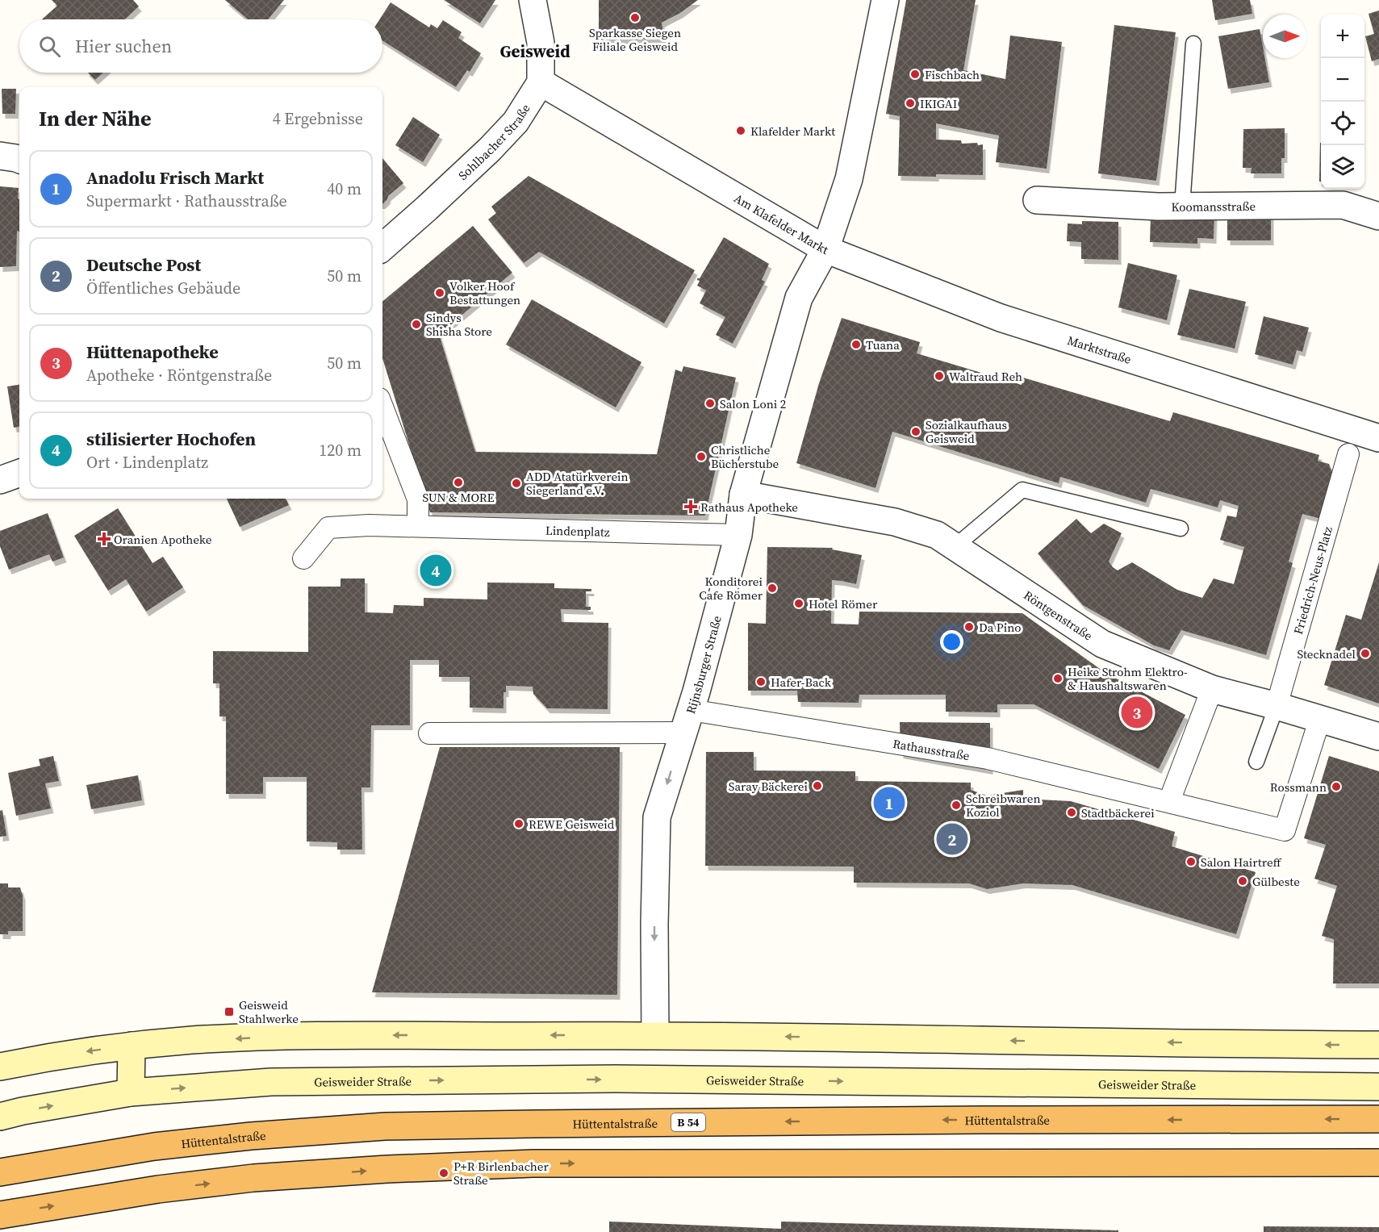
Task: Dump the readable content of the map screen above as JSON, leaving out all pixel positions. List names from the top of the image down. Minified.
{"streets":{"highway":["Hüttentalstraße","B 54"],"main road":["Geisweider Straße"],"street":["Sohlbacher Straße","Koomansstraße","Am Klafelder Markt","Marktstraße","Lindenplatz","Friedrich-Neus-Platz","Röntgenstraße","Rijnsburger Straße","Rathausstraße"]},"crossings":[["Sohlbacher Straße","Am Klafelder Markt"],["Am Klafelder Markt","Marktstraße"],["Am Klafelder Markt","Rijnsburger Straße"],["Marktstraße","Rijnsburger Straße"],["Lindenplatz","Rijnsburger Straße"],["Friedrich-Neus-Platz","Röntgenstraße"],["Röntgenstraße","Rijnsburger Straße"],["Röntgenstraße","Rathausstraße"],["Rijnsburger Straße","Rathausstraße"]],"one_way":["Rijnsburger Straße"],"districts":["Geisweid"],"places":{"other":["Sparkasse Siegen Filiale Geisweid","Fischbach","IKIGAI","Klafelder Markt","Volker Hoof Bestattungen","Sindys Shisha Store","Tuana","Waltraud Reh","Salon Loni 2","Sozialkaufhaus Geisweid","Christliche Bücherstube","SUN & MORE","ADD Atatürkverein Siegerland e.V.","Konditorei Cafe Römer","Hotel Römer","Da Pino","Stecknadel","Heike Strohm Elektro- & Haushaltswaren","Hafer-Back","Saray Bäckerei","Rossmann","Schreibwaren Koziol","Stadtbäckerei","REWE Geisweid","Salon Hairtreff","Gülbeste","P+R Birlenbacher Straße"],"health":["Rathaus Apotheke","Oranien Apotheke"],"transit":["Geisweid Stahlwerke"]},"north":"right","page":{"map_buttons":["+","−"],"search":"Hier suchen","heading":["In der Nähe","4 Ergebnisse"],"list":[{"mark":"1","name":"Anadolu Frisch Markt","note":"Supermarkt · Rathausstraße","value":"40 m"},{"mark":"2","name":"Deutsche Post","note":"Öffentliches Gebäude","value":"50 m"},{"mark":"3","name":"Hüttenapotheke","note":"Apotheke · Röntgenstraße","value":"50 m"},{"mark":"4","name":"stilisierter Hochofen","note":"Ort · Lindenplatz","value":"120 m"}],"pins":["4","3","1","2"]}}
